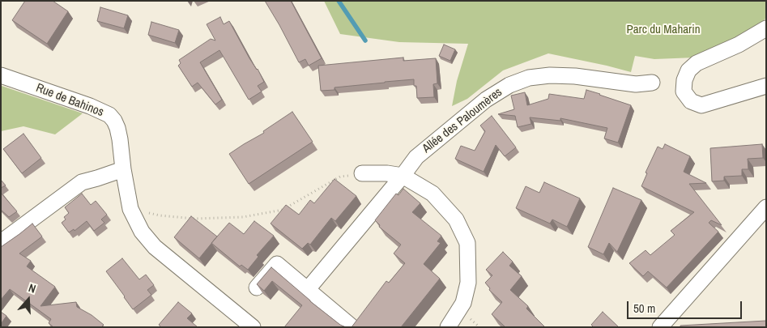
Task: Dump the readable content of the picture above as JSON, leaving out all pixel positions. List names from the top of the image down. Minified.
{"streets":{"street":["Rue de Bahinos","Allée des Paloumères"]},"parks":["Parc du Maharin"],"scale_bar":"50 m","north":"top"}
